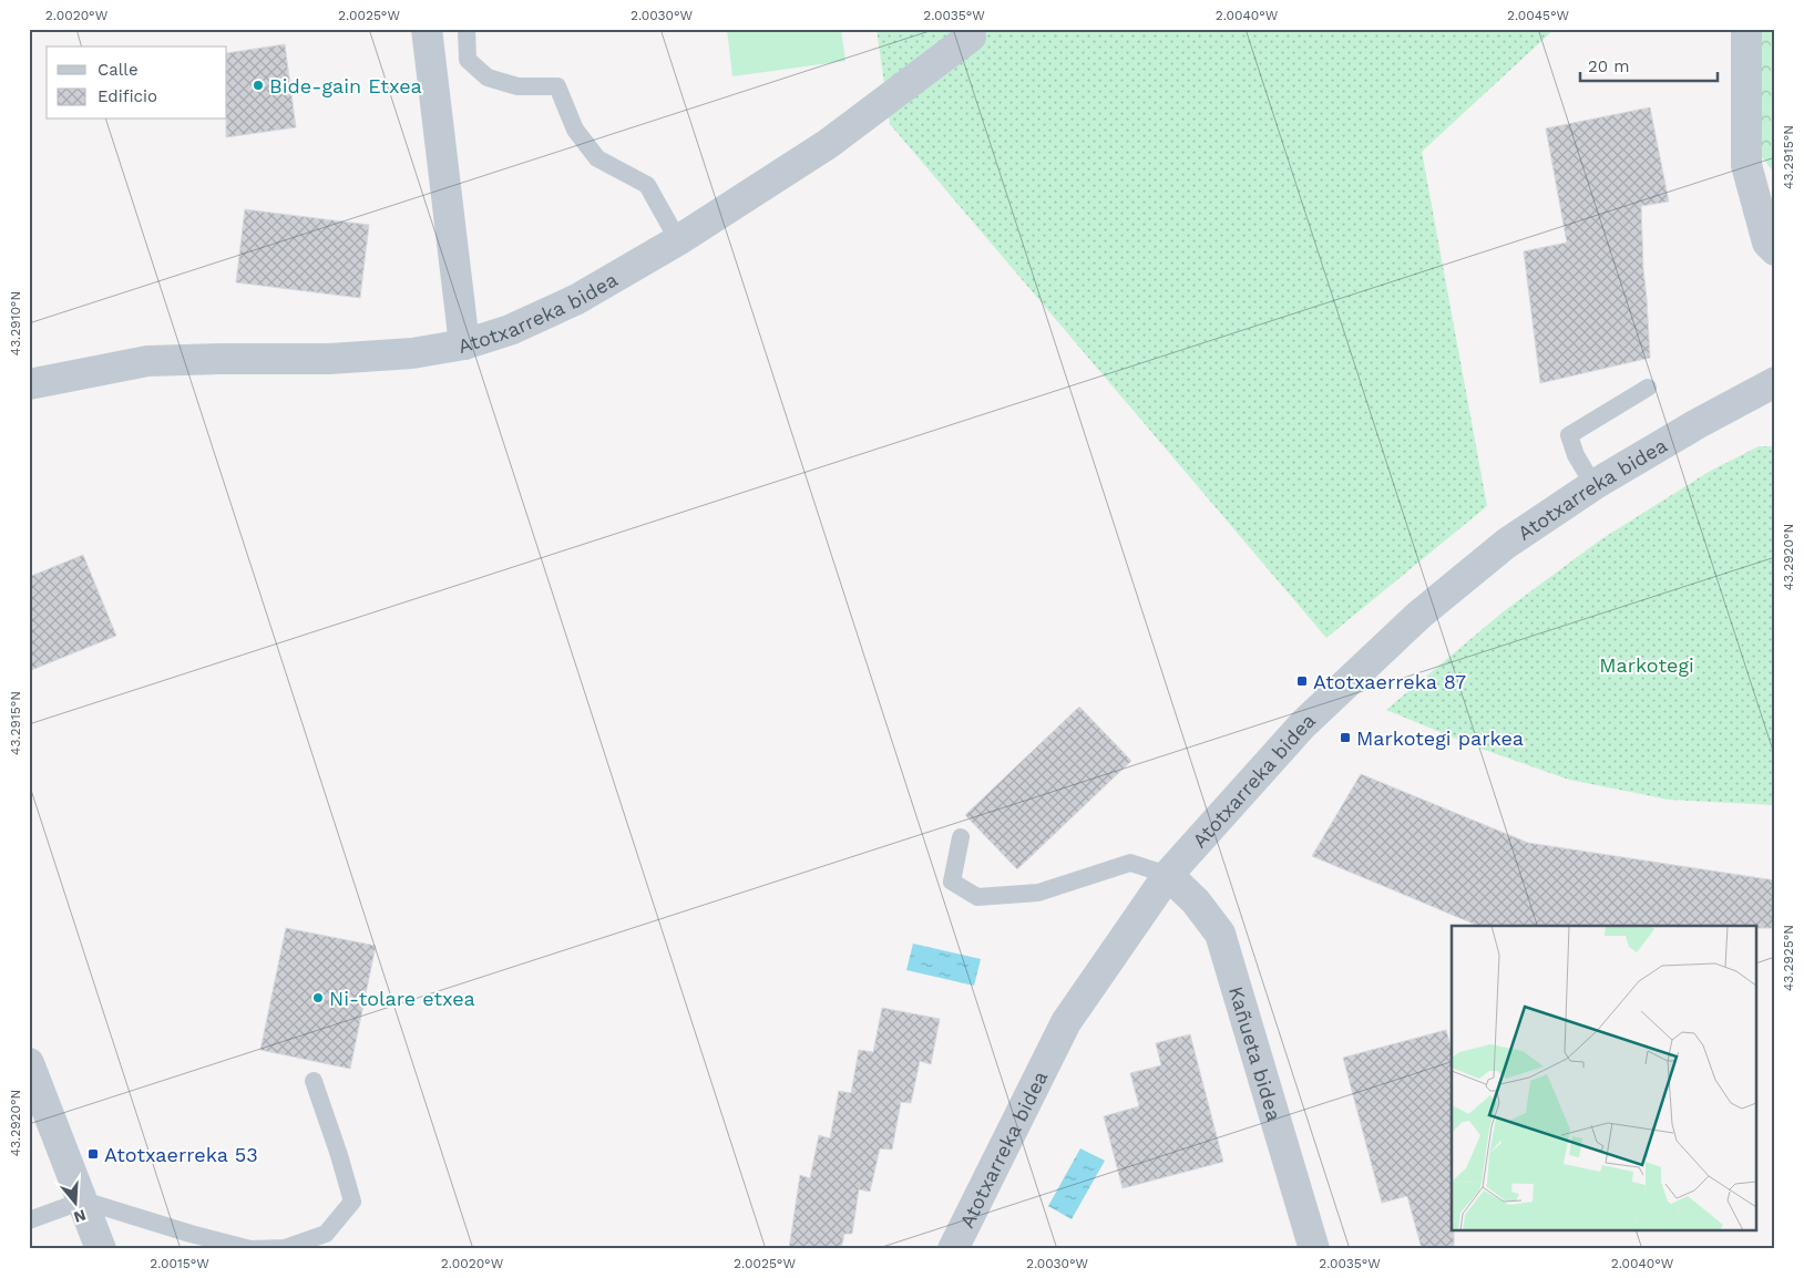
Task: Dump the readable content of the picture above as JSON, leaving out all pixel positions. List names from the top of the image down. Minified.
{"streets":{"street":["Atotxarreka bidea","Kañueta bidea"]},"crossings":[["Atotxarreka bidea","Kañueta bidea"]],"parks":["Markotegi"],"places":{"other":["Bide-gain Etxea","Ni-tolare etxea"],"transit":["Atotxaerreka 87","Markotegi parkea","Atotxaerreka 53"]},"legend":["Calle","Edificio"],"scale_bar":"20 m","north":"bottom","coordinates":["2.0020°W","2.0025°W","2.0030°W","2.0035°W","2.0040°W","2.0045°W","43.2915°N","43.2910°N","43.2920°N","43.2925°N","2.0015°W"]}
